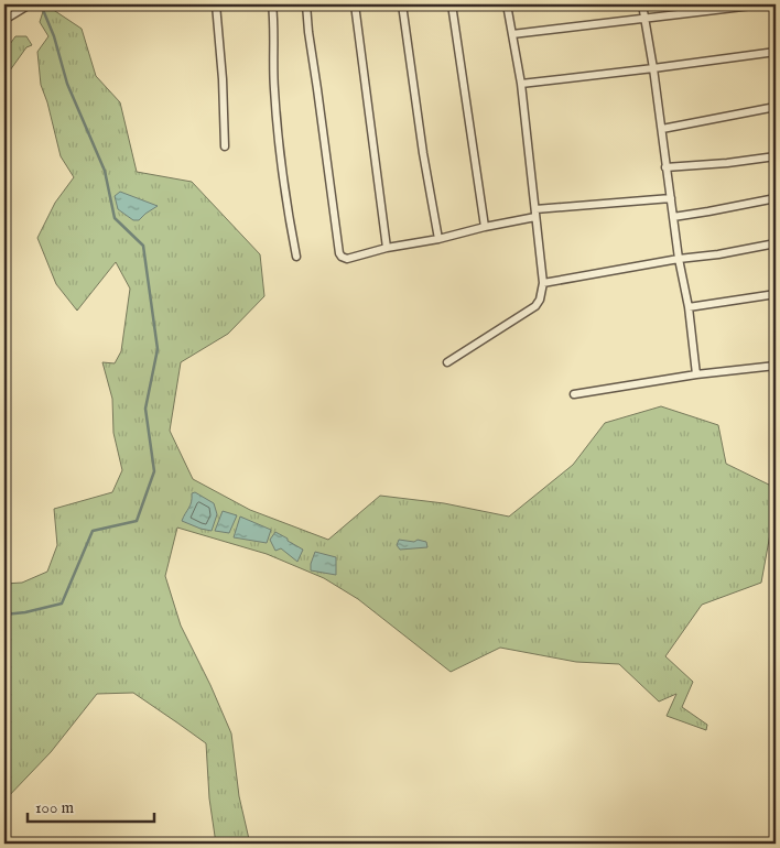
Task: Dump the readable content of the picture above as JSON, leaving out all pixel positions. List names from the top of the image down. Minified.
{"scale_bar":"100 m"}
